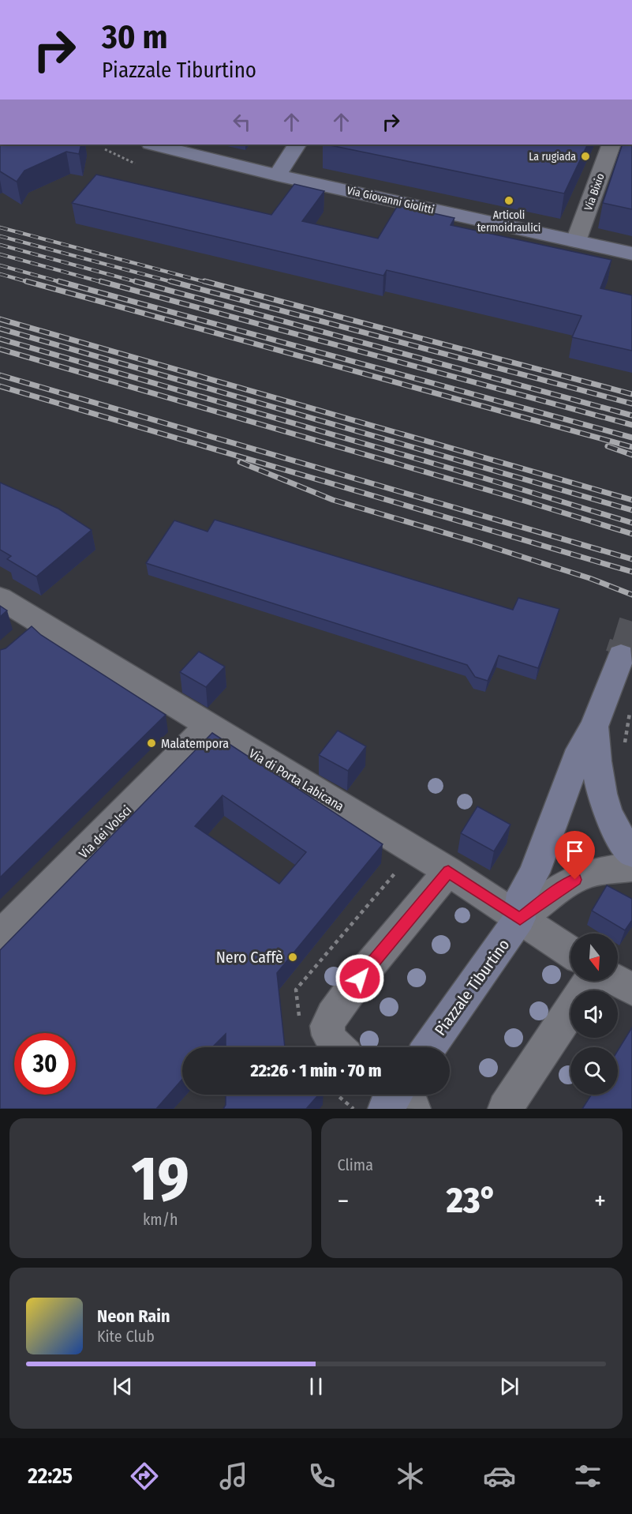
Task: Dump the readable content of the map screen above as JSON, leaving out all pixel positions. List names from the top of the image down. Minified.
{"streets":{"main road":["Via Giovanni Giolitti","Piazzale Tiburtino"],"street":["Via Bixio","Via di Porta Labicana","Via dei Volsci"]},"crossings":[["Via Bixio","Via Giovanni Giolitti"],["Via di Porta Labicana","Via dei Volsci"]],"places":["La rugiada","Articoli termoidraulici","Malatempora","Nero Caffè"],"north":"bottom","page":{"turn":["30 m","Piazzale Tiburtino"],"limit":"30","trip":"22:26 · 1 min · 70 m","tile":[["19","km/h"],"Clima"],"heat":["−","23°","+"],"song":["Neon Rain","Kite Club"],"tabs":"22:25"}}
